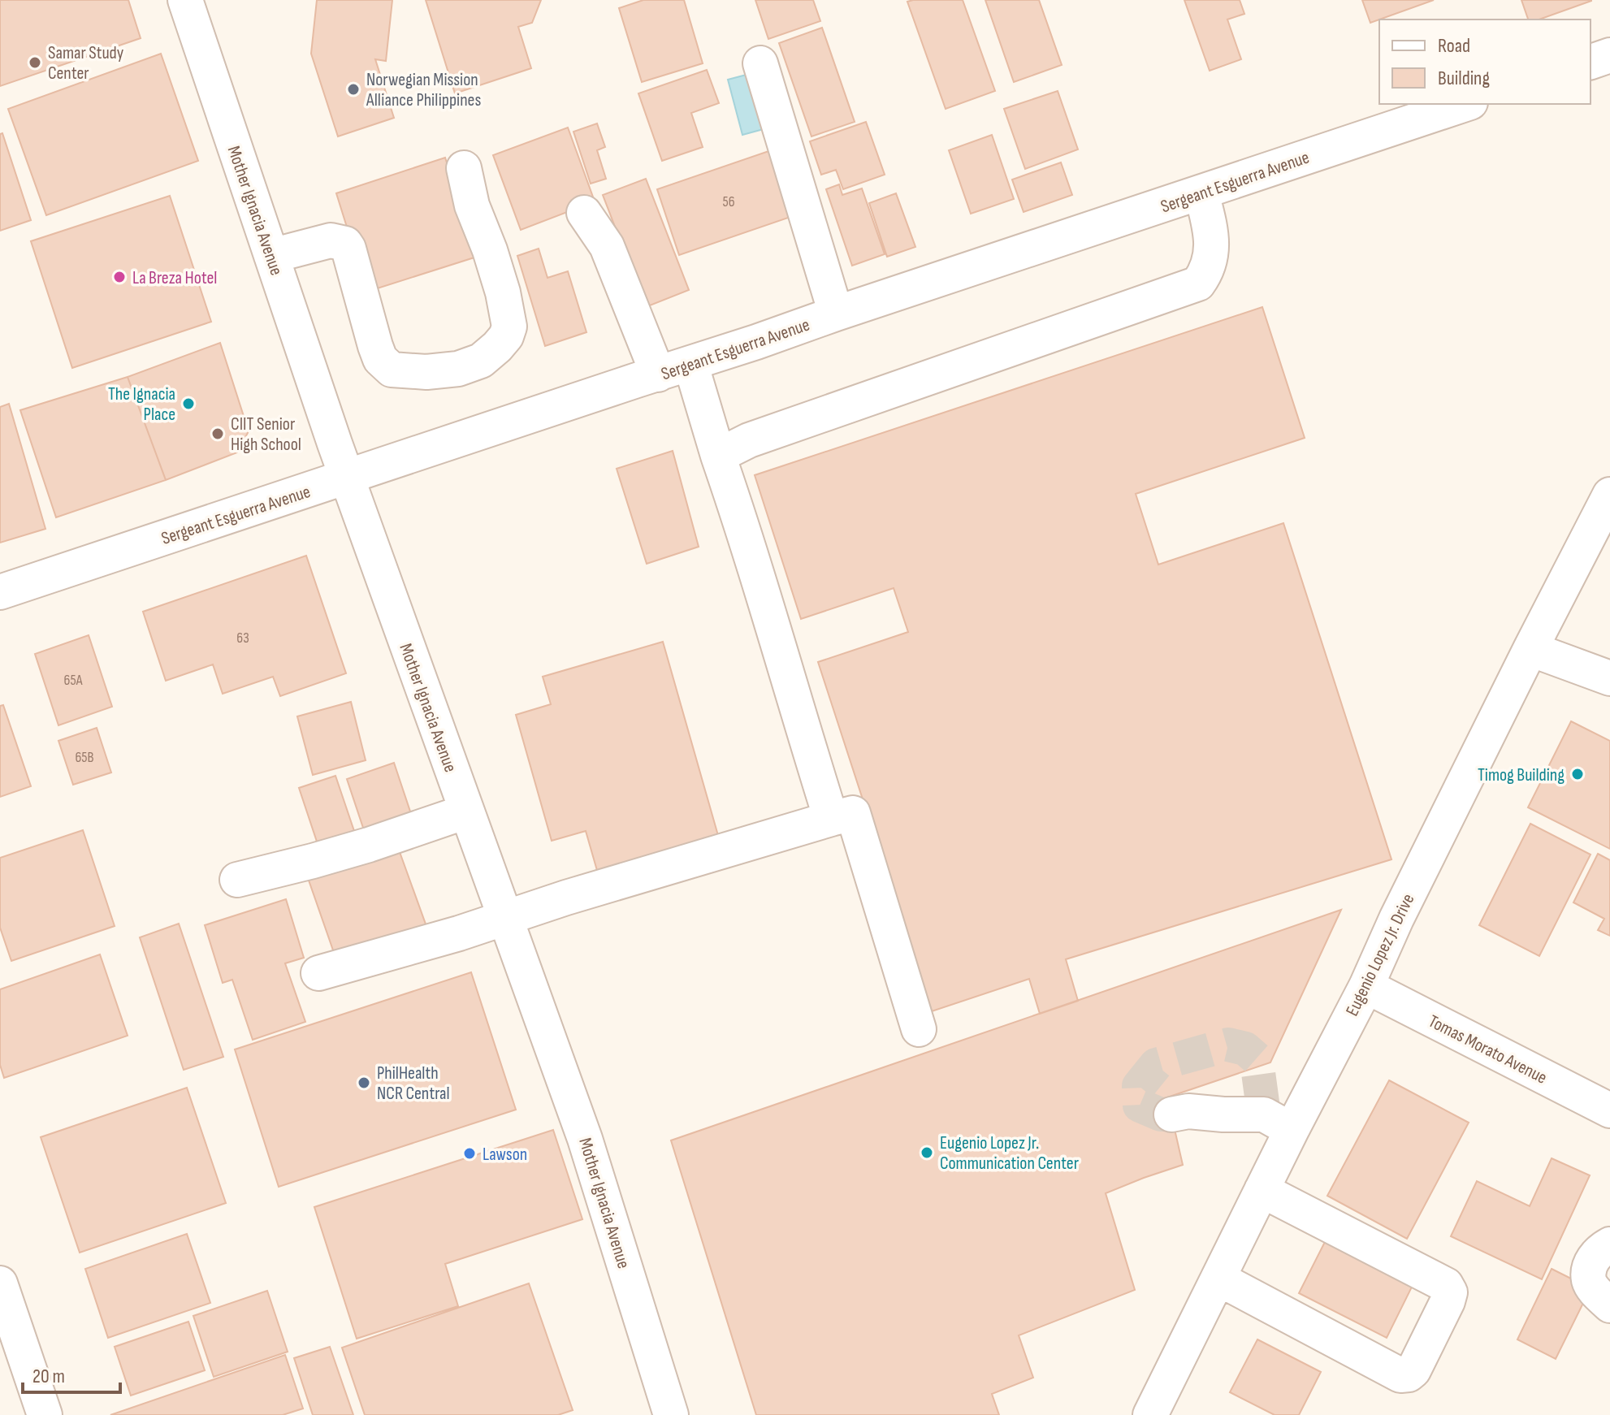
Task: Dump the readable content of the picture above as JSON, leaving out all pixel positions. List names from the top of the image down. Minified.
{"streets":{"street":["Sergeant Esguerra Avenue","Mother Ignacia Avenue","Eugenio Lopez Jr. Drive","Tomas Morato Avenue"]},"crossings":[["Sergeant Esguerra Avenue","Mother Ignacia Avenue"],["Eugenio Lopez Jr. Drive","Tomas Morato Avenue"]],"places":["Samar Study Center","Norwegian Mission Alliance Philippines","La Breza Hotel","The Ignacia Place","CIIT Senior High School","Timog Building","PhilHealth NCR Central","Eugenio Lopez Jr. Communication Center","Lawson"],"house_numbers":["56","63","65A","65B"],"legend":["Road","Building"],"scale_bar":"20 m"}
